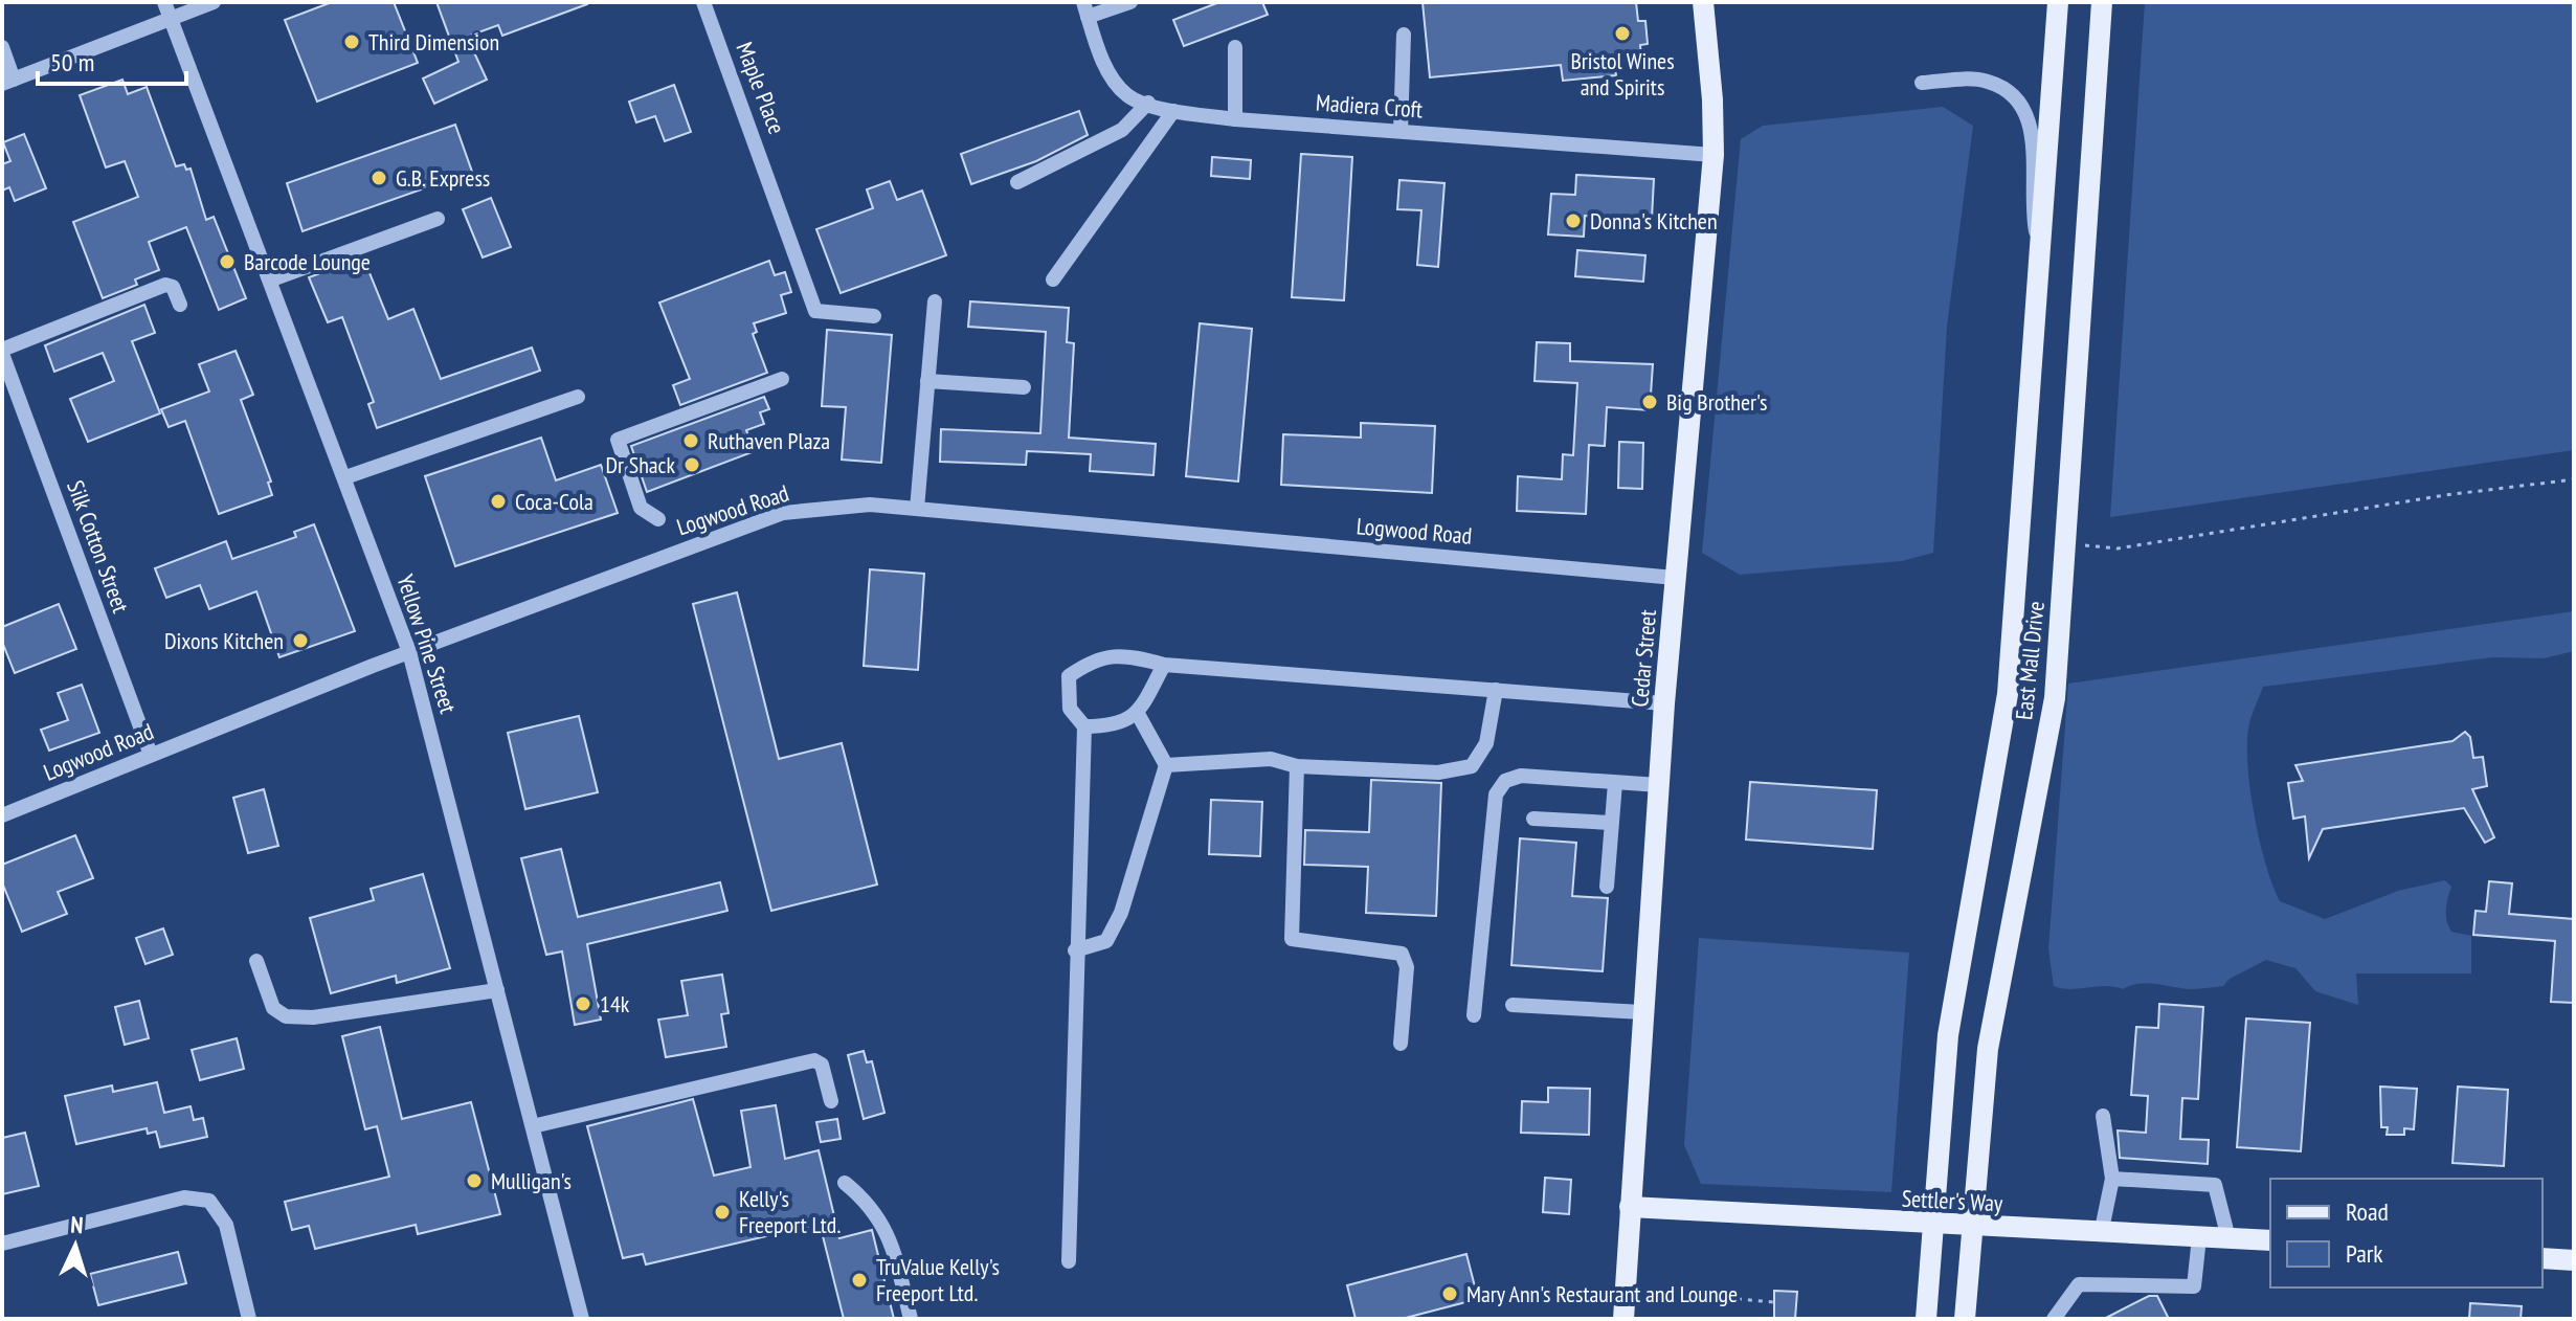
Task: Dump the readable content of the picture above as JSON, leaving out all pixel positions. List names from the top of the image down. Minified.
{"streets":{"main road":["Cedar Street","East Mall Drive","Settler's Way"],"street":["Maple Place","Madiera Croft","Logwood Road","Silk Cotton Street","Yellow Pine Street"]},"crossings":[["Madiera Croft","Cedar Street"],["Logwood Road","Silk Cotton Street"],["Logwood Road","Yellow Pine Street"],["Logwood Road","Cedar Street"],["Cedar Street","Settler's Way"],["East Mall Drive","Settler's Way"]],"places":["Bristol Wines and Spirits","Third Dimension","G.B. Express","Donna's Kitchen","Barcode Lounge","Big Brother's","Ruthaven Plaza","Dr Shack","Coca-Cola","Dixons Kitchen","14k","Mulligan's","Kelly's Freeport Ltd.","TruValue Kelly's Freeport Ltd.","Mary Ann's Restaurant and Lounge"],"legend":["Road","Park"],"scale_bar":"50 m","north":"top"}
